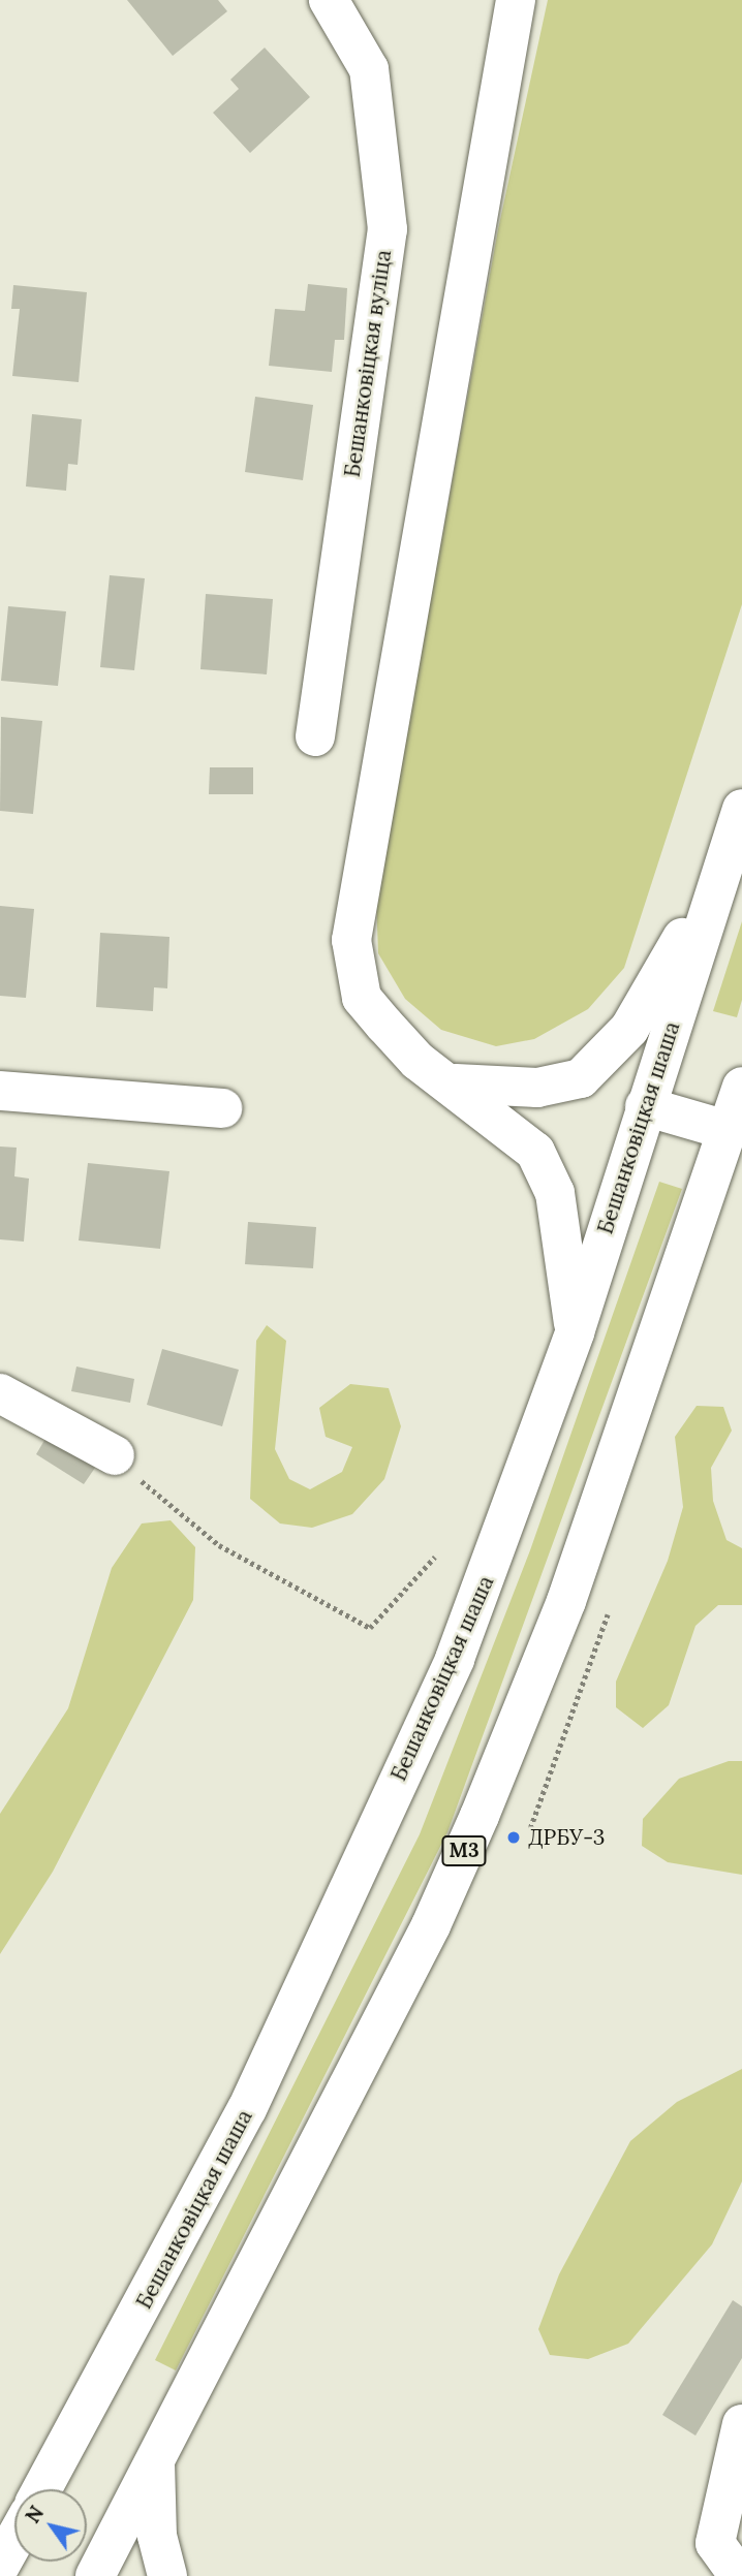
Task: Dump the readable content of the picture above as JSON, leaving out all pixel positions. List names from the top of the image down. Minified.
{"streets":{"main road":["Бешанковіцкая вуліца","Бешанковіцкая шаша","М3"]},"places":["ДРБУ-3"],"north":"top left"}
